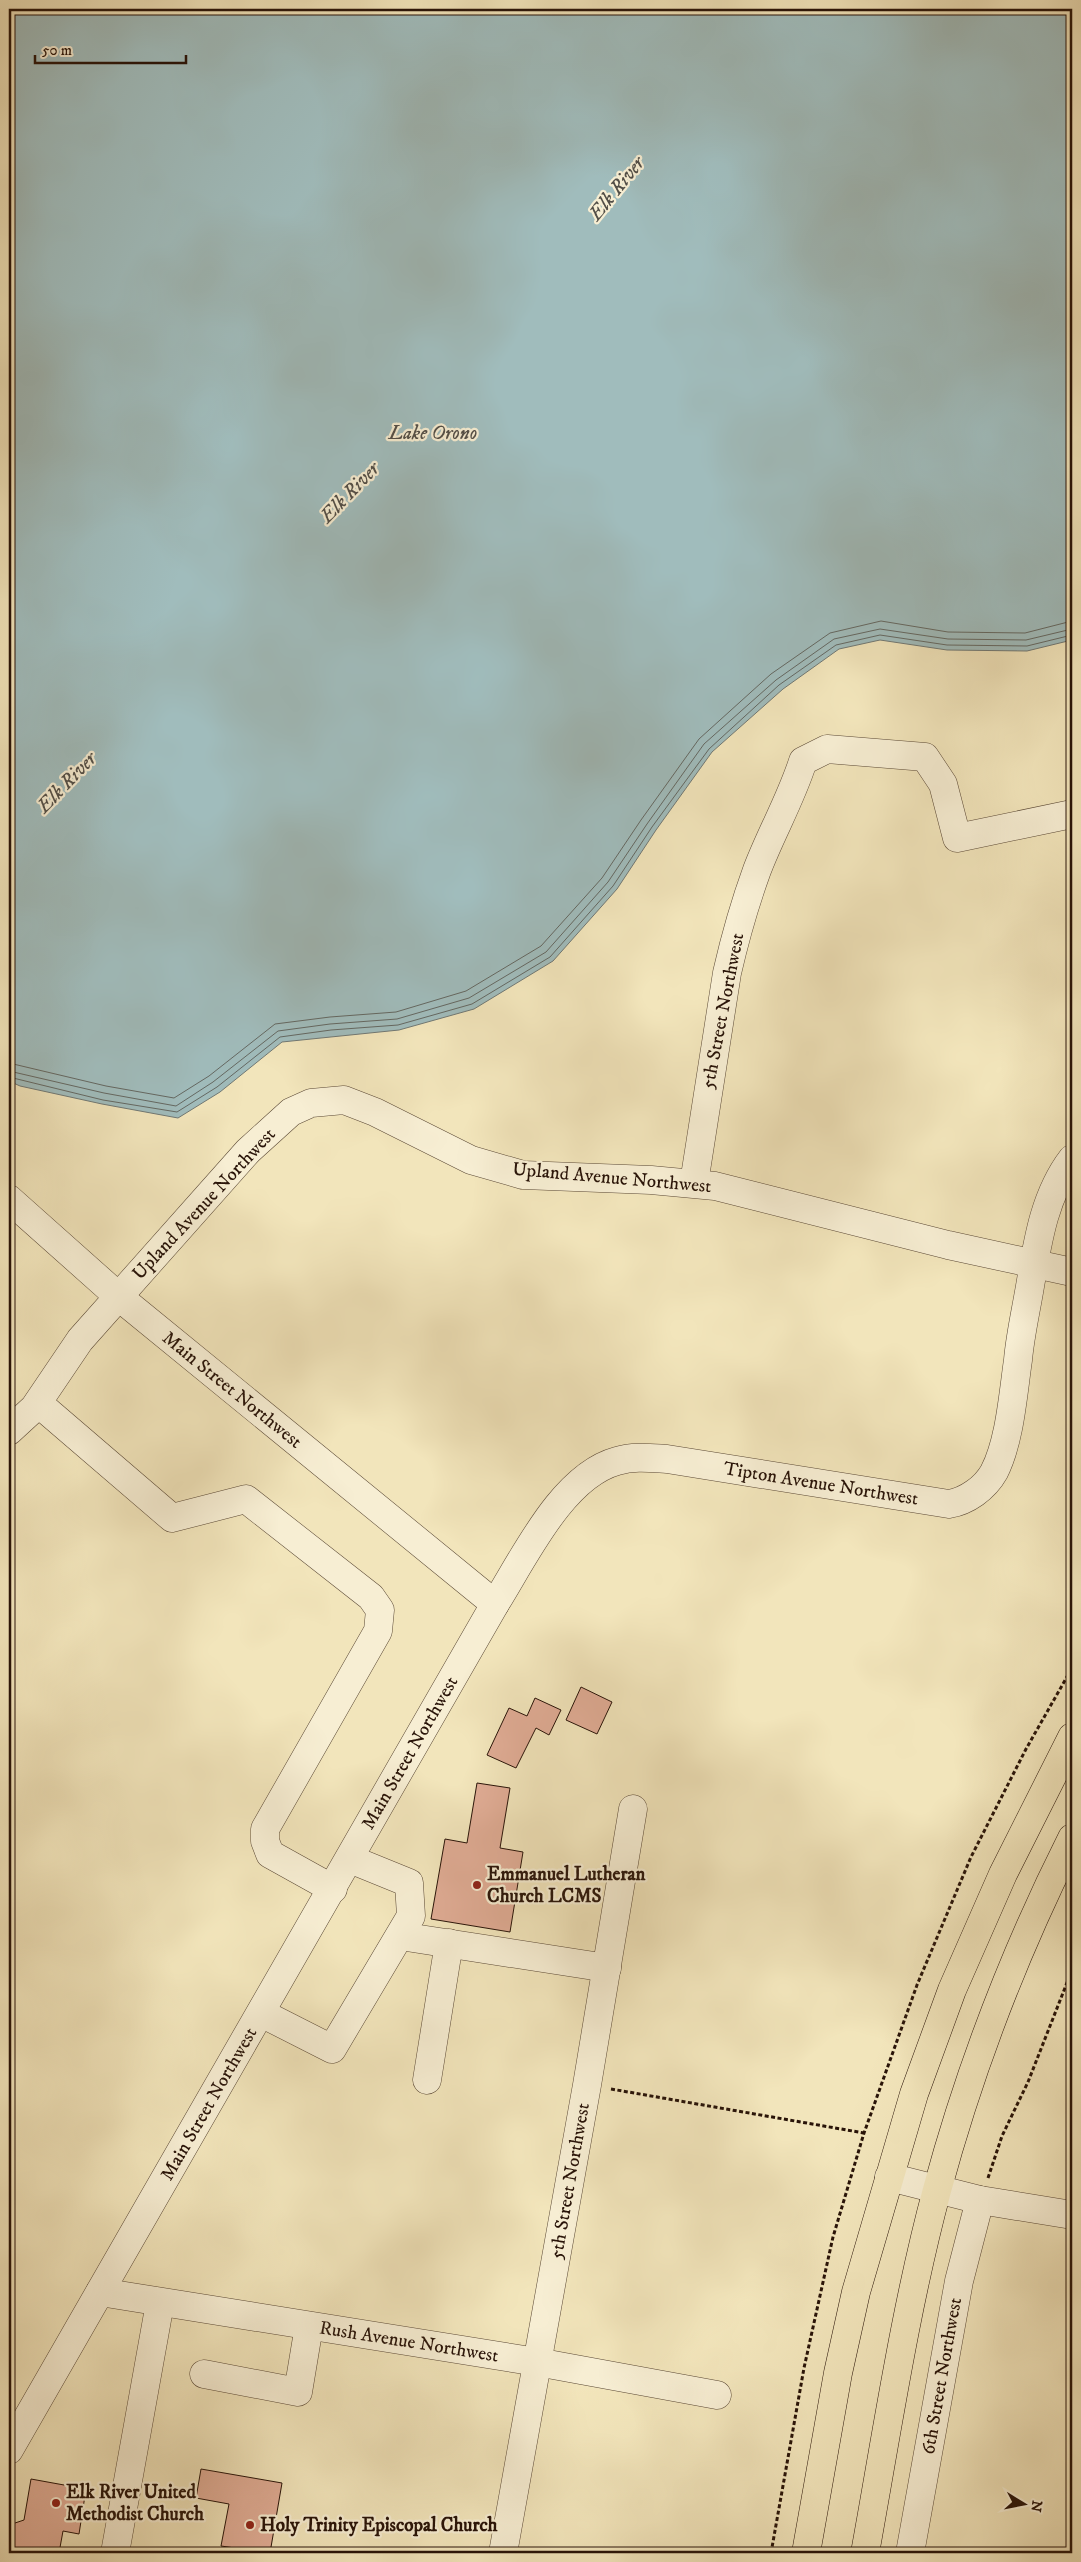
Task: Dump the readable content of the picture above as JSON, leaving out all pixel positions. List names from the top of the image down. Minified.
{"streets":{"street":["5th Street Northwest","Upland Avenue Northwest","Main Street Northwest","Tipton Avenue Northwest","Rush Avenue Northwest","6th Street Northwest"]},"crossings":[["5th Street Northwest","Upland Avenue Northwest"],["5th Street Northwest","Rush Avenue Northwest"],["Upland Avenue Northwest","Main Street Northwest"],["Upland Avenue Northwest","Tipton Avenue Northwest"],["Main Street Northwest","Tipton Avenue Northwest"],["Main Street Northwest","Rush Avenue Northwest"]],"water":["Elk River","Lake Orono"],"places":["Emmanuel Lutheran Church LCMS","Elk River United Methodist Church","Holy Trinity Episcopal Church"],"scale_bar":"50 m","north":"right"}
